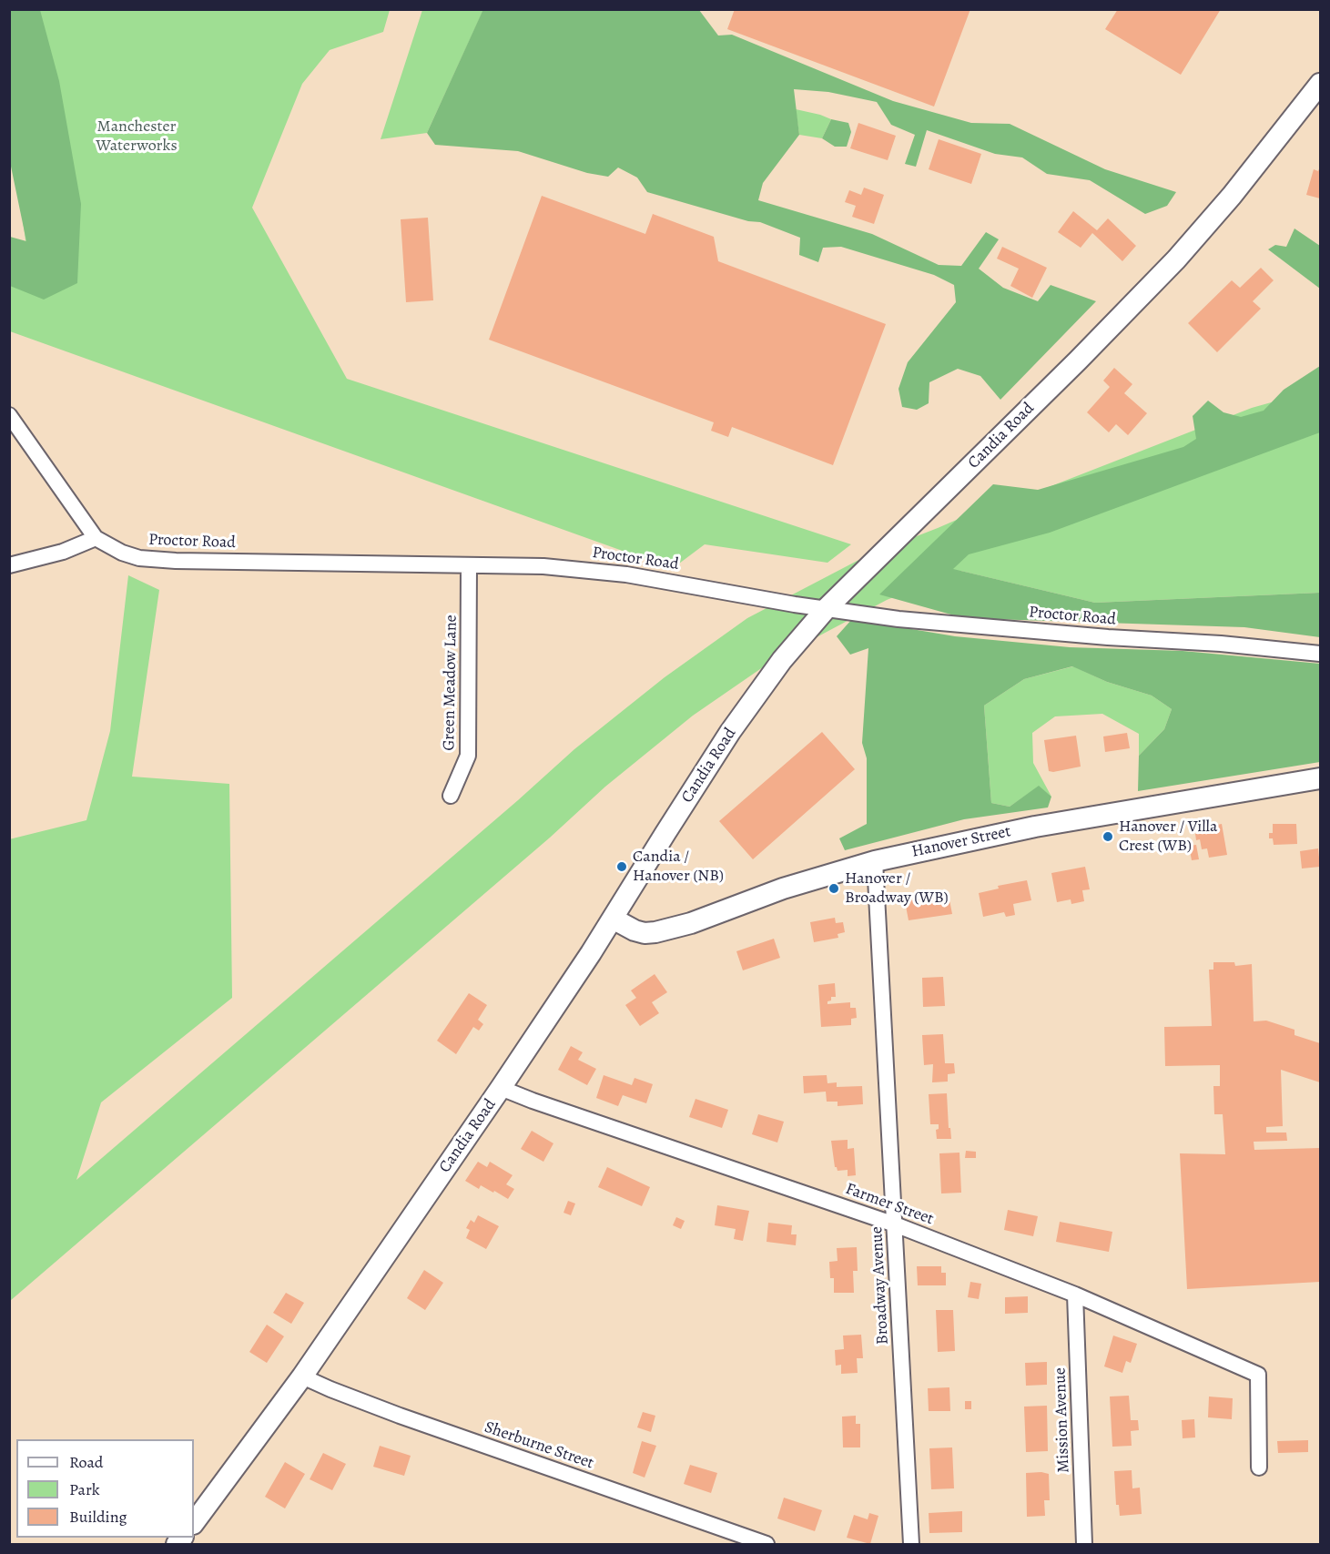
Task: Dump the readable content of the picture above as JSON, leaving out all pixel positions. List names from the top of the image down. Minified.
{"streets":{"main road":["Candia Road","Hanover Street"],"street":["Proctor Road","Green Meadow Lane","Farmer Street","Broadway Avenue","Mission Avenue","Sherburne Street"]},"crossings":[["Candia Road","Proctor Road"],["Candia Road","Hanover Street"],["Candia Road","Farmer Street"],["Candia Road","Sherburne Street"],["Proctor Road","Green Meadow Lane"],["Hanover Street","Broadway Avenue"],["Farmer Street","Broadway Avenue"],["Farmer Street","Mission Avenue"]],"parks":["Manchester Waterworks"],"places":["Hanover / Villa Crest (WB)","Candia / Hanover (NB)","Hanover / Broadway (WB)"],"legend":["Road","Park","Building"]}
